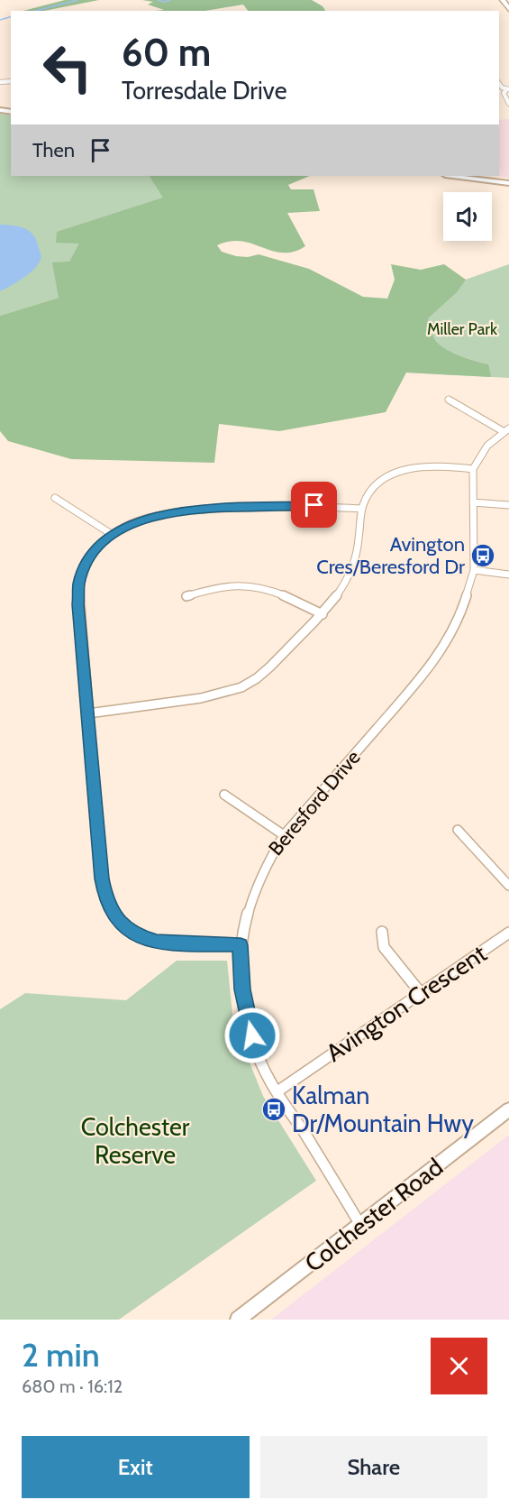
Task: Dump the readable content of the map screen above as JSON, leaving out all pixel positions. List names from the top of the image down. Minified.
{"streets":{"main road":["Colchester Road"],"street":["Beresford Drive","Avington Crescent"]},"crossings":[["Beresford Drive","Avington Crescent"],["Beresford Drive","Colchester Road"]],"parks":["Miller Park","Colchester Reserve"],"places":{"bus stop":["Avington Cres/Beresford Dr","Kalman Dr/Mountain Hwy"]},"page":{"turn":["60 m","Torresdale Drive"],"then":"Then","heading":["2 min","680 m · 16:12"],"buttons":["Exit","Share"]}}
